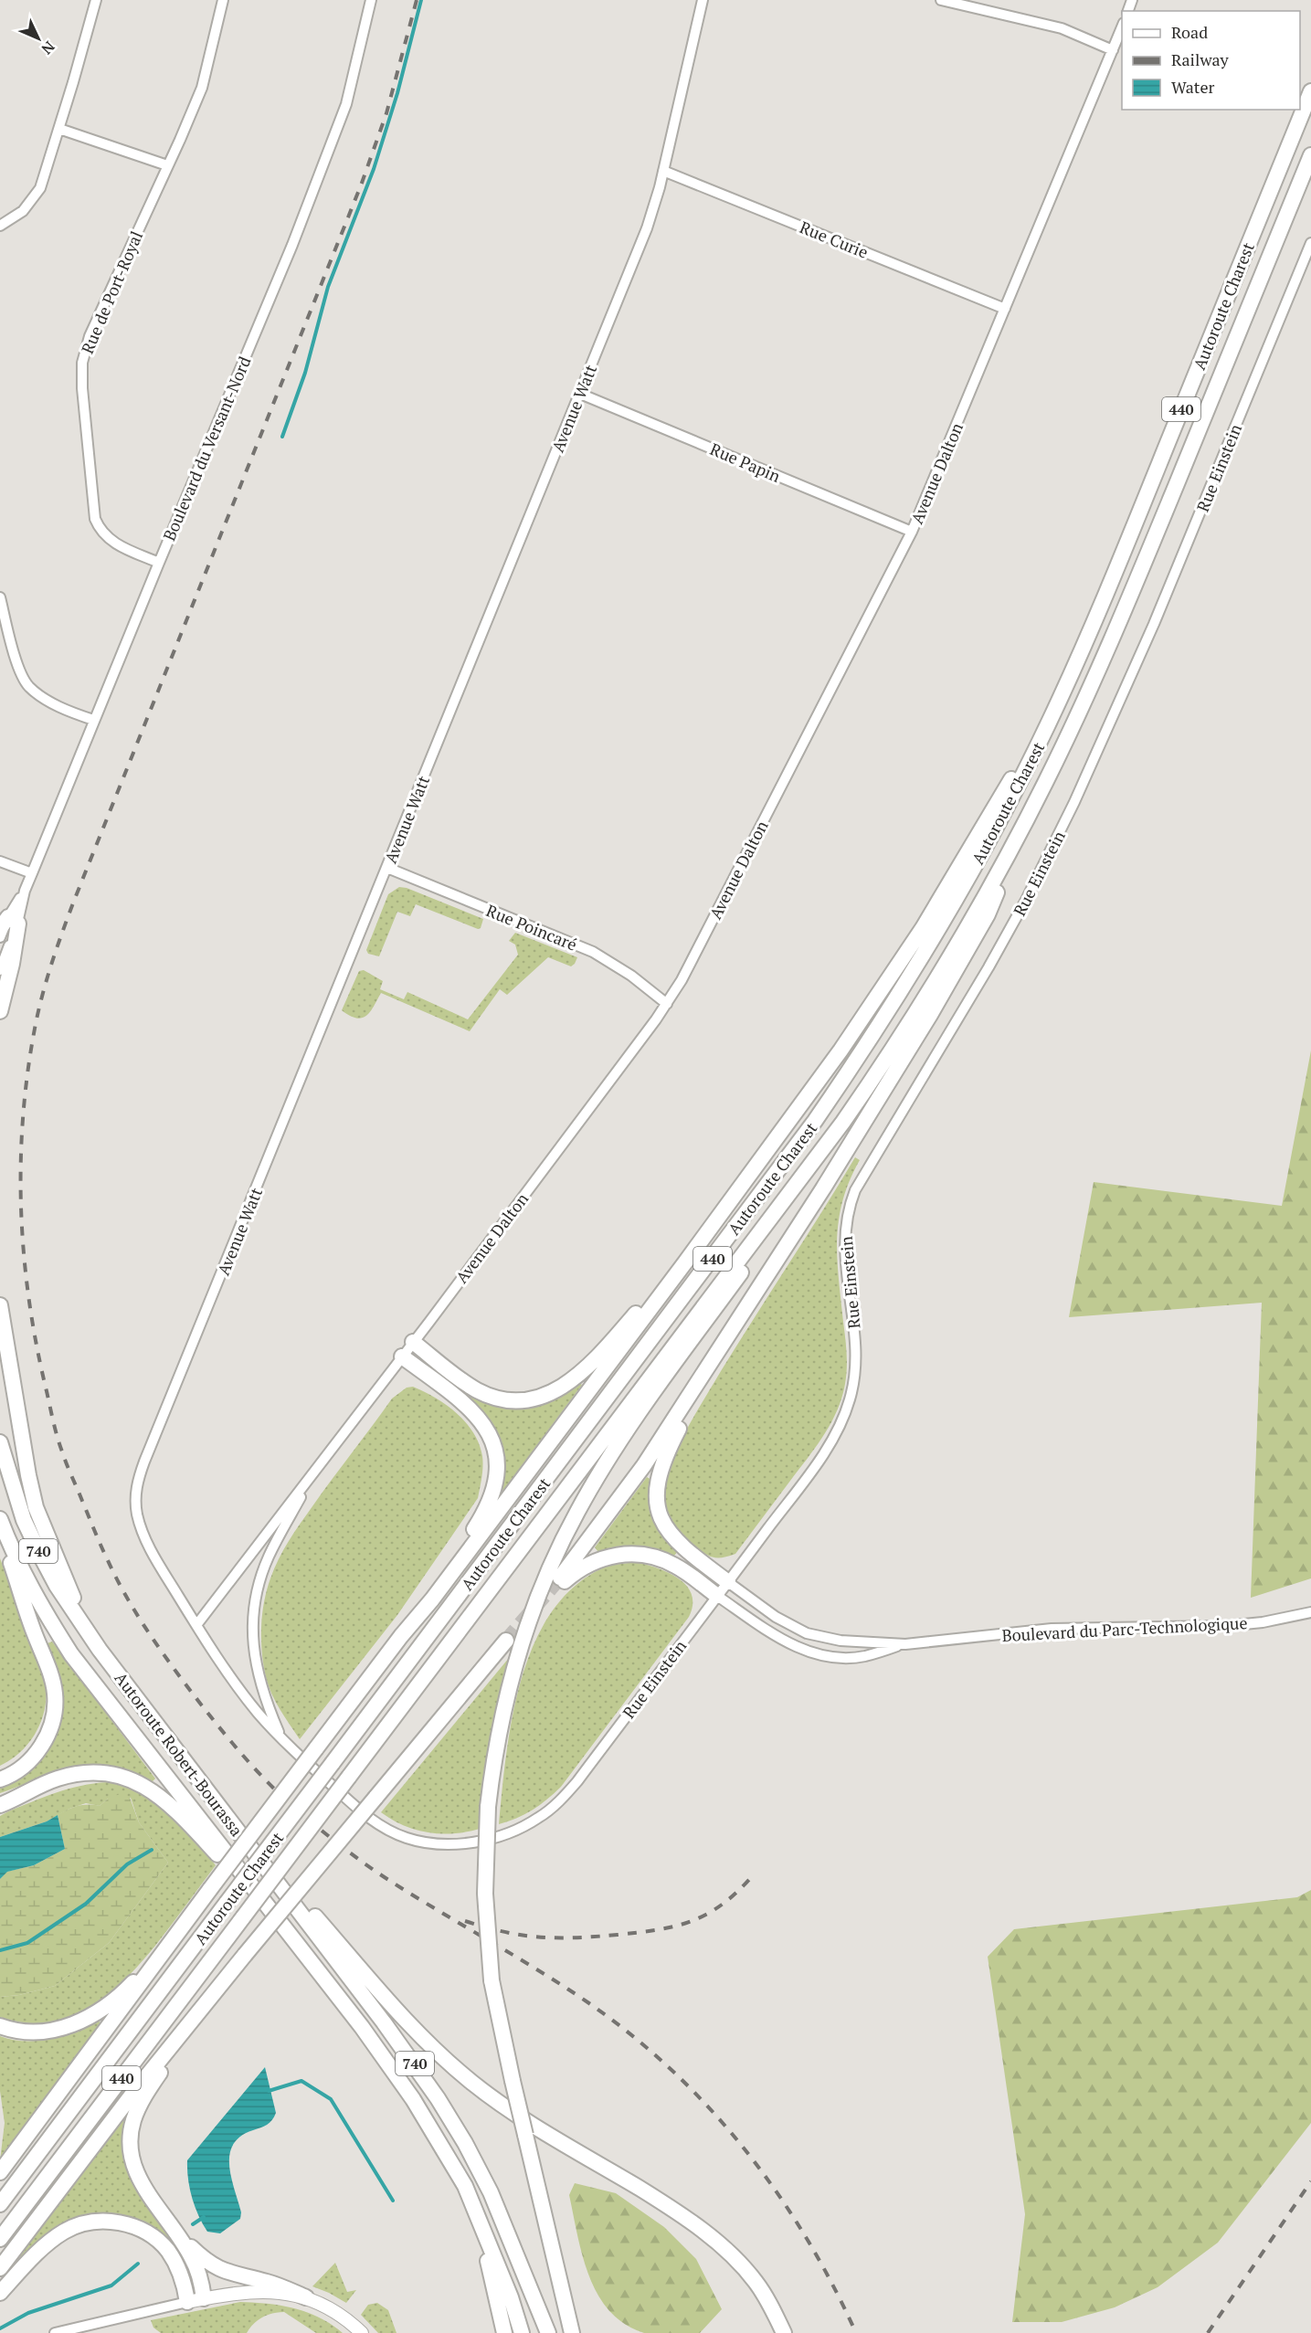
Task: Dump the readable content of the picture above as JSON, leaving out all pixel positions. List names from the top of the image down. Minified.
{"streets":{"highway":["Autoroute Charest","440","740","Autoroute Robert-Bourassa"],"street":["Rue Curie","Rue de Port-Royal","Avenue Watt","Boulevard du Versant-Nord","Rue Papin","Rue Einstein","Avenue Dalton","Rue Poincaré","Boulevard du Parc-Technologique"]},"crossings":[["Rue Curie","Avenue Watt"],["Rue Curie","Avenue Dalton"],["Rue de Port-Royal","Boulevard du Versant-Nord"],["Avenue Watt","Rue Papin"],["Avenue Watt","Rue Einstein"],["Avenue Watt","Avenue Dalton"],["Avenue Watt","Rue Poincaré"],["Rue Papin","Avenue Dalton"],["Rue Einstein","Avenue Dalton"],["Rue Einstein","Boulevard du Parc-Technologique"],["Avenue Dalton","Rue Poincaré"]],"legend":["Road","Railway","Water"],"north":"bottom right"}
